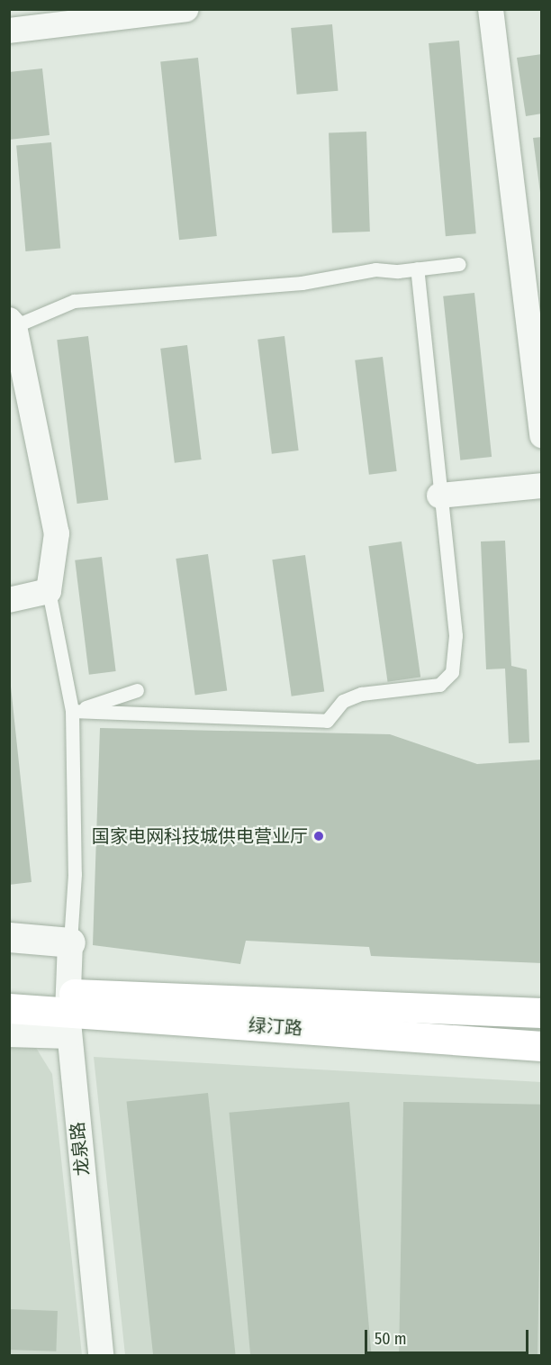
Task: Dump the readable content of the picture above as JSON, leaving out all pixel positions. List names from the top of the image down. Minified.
{"streets":{"main road":["绿汀路"],"street":["龙泉路"]},"crossings":[["绿汀路","龙泉路"]],"places":["国家电网科技城供电营业厅"],"scale_bar":"50 m"}
